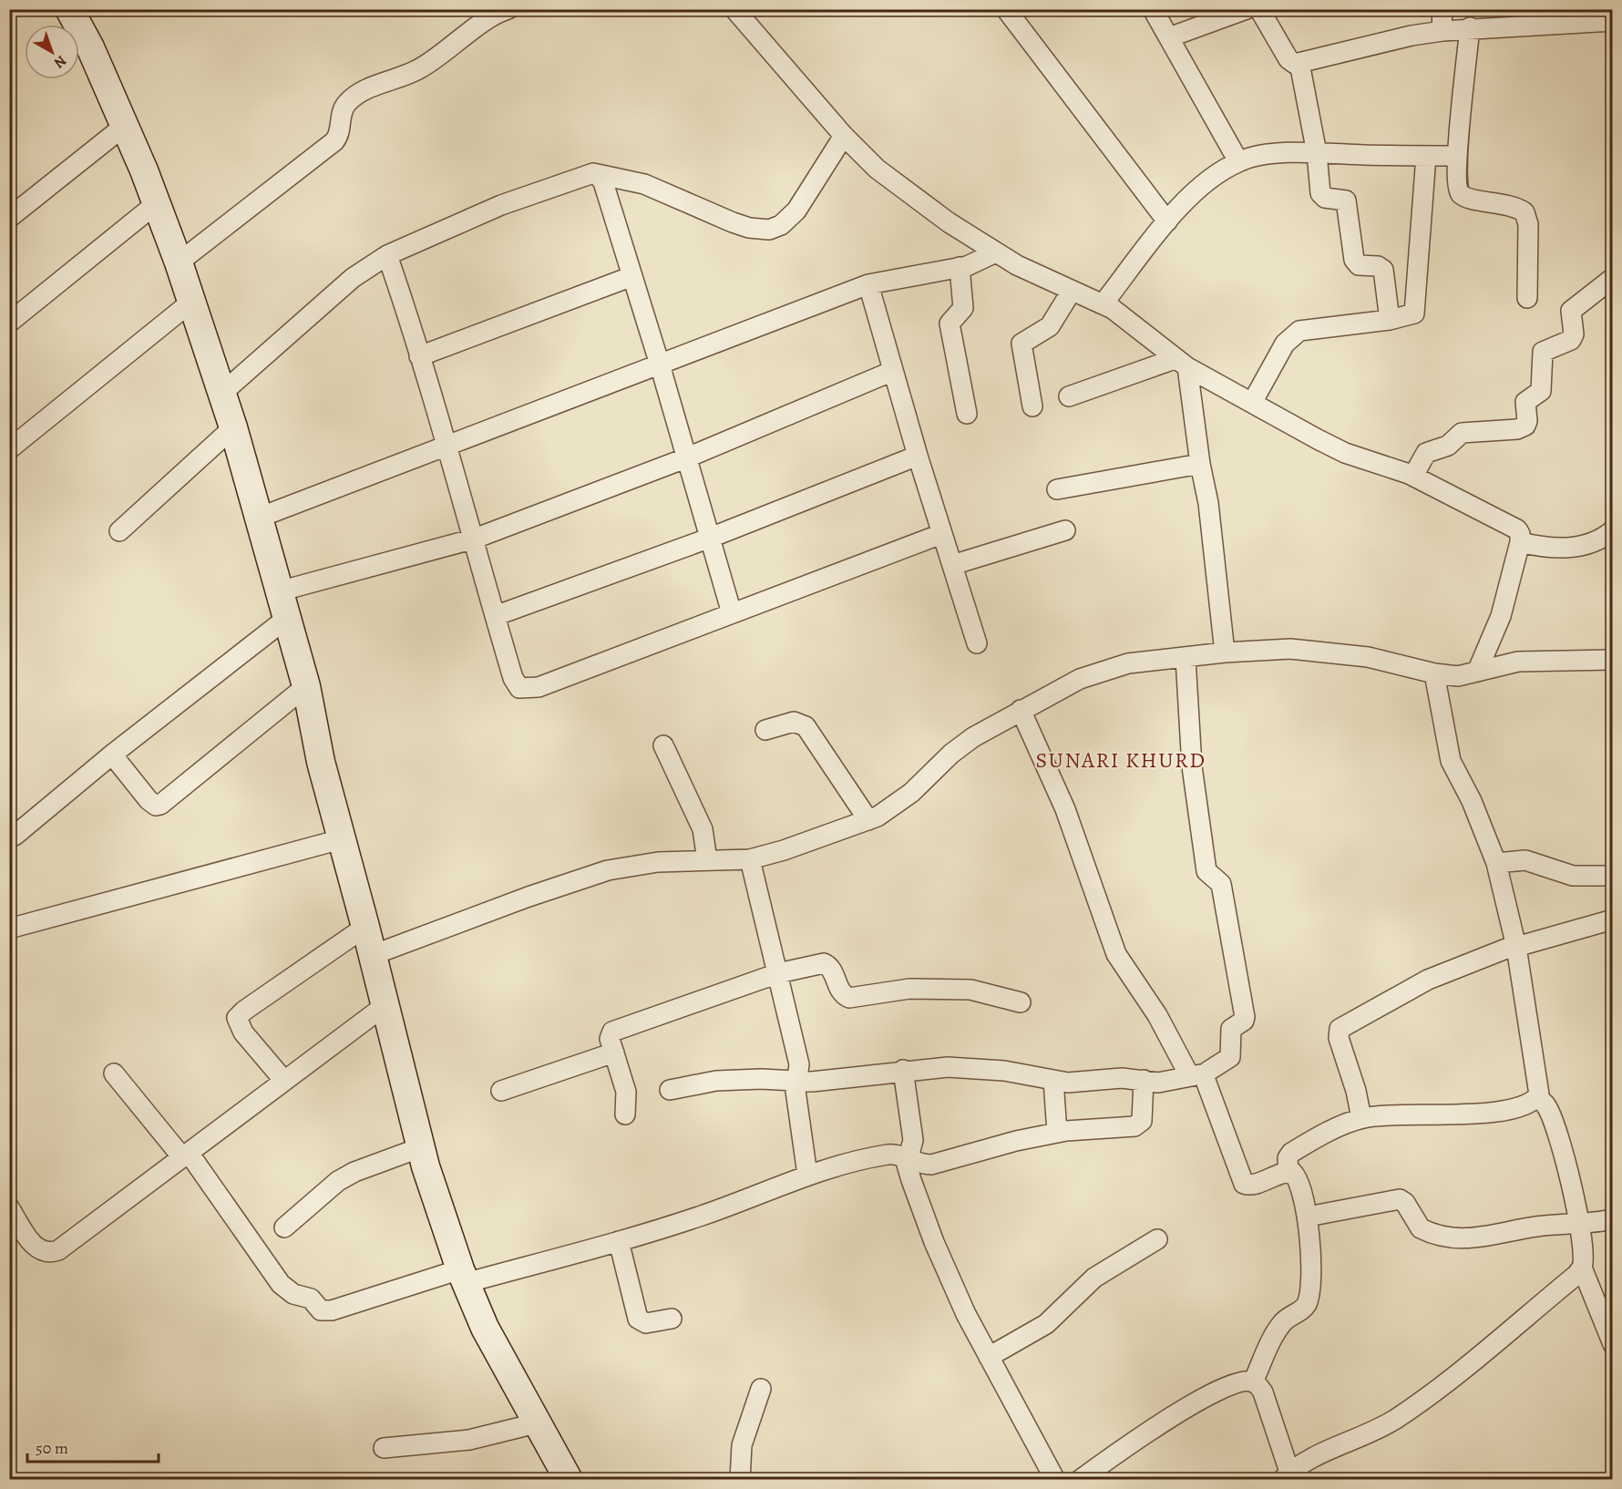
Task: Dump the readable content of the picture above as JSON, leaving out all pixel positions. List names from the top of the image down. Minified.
{"districts":["SUNARI KHURD"],"scale_bar":"50 m","north":"bottom right"}
